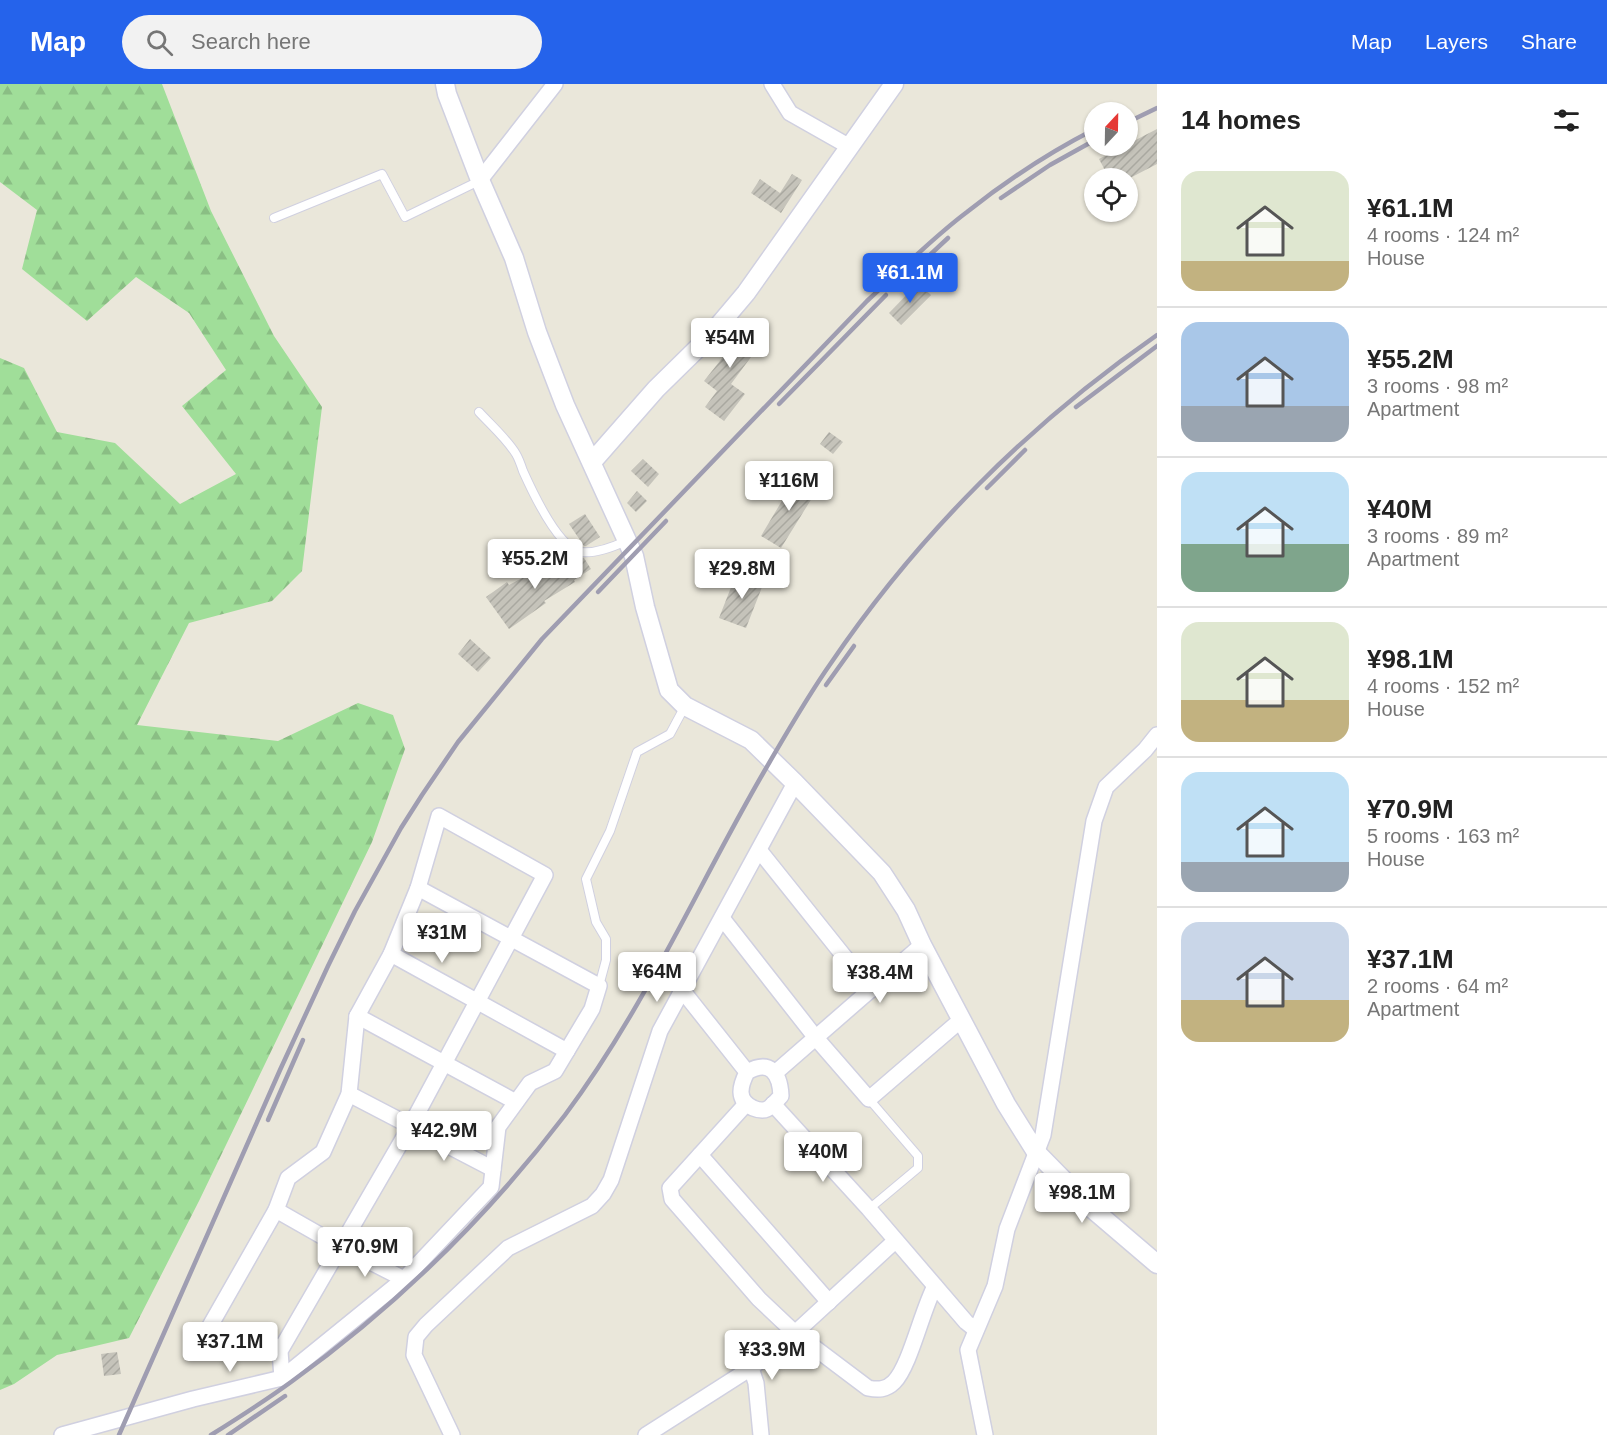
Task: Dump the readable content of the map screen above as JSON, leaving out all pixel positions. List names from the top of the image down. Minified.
{"north":"top","page":{"header":"Map","search":"Search here","nav":["Map","Layers","Share"],"heading":"14 homes","list":[{"name":"¥61.1M","note":"4 rooms · 124 m² · House"},{"name":"¥55.2M","note":"3 rooms · 98 m² · Apartment"},{"name":"¥40M","note":"3 rooms · 89 m² · Apartment"},{"name":"¥98.1M","note":"4 rooms · 152 m² · House"},{"name":"¥70.9M","note":"5 rooms · 163 m² · House"},{"name":"¥37.1M","note":"2 rooms · 64 m² · Apartment"}],"price":["¥61.1M","¥54M","¥116M","¥55.2M","¥29.8M","¥31M","¥64M","¥38.4M","¥42.9M","¥40M","¥98.1M","¥70.9M","¥37.1M","¥33.9M"]}}
